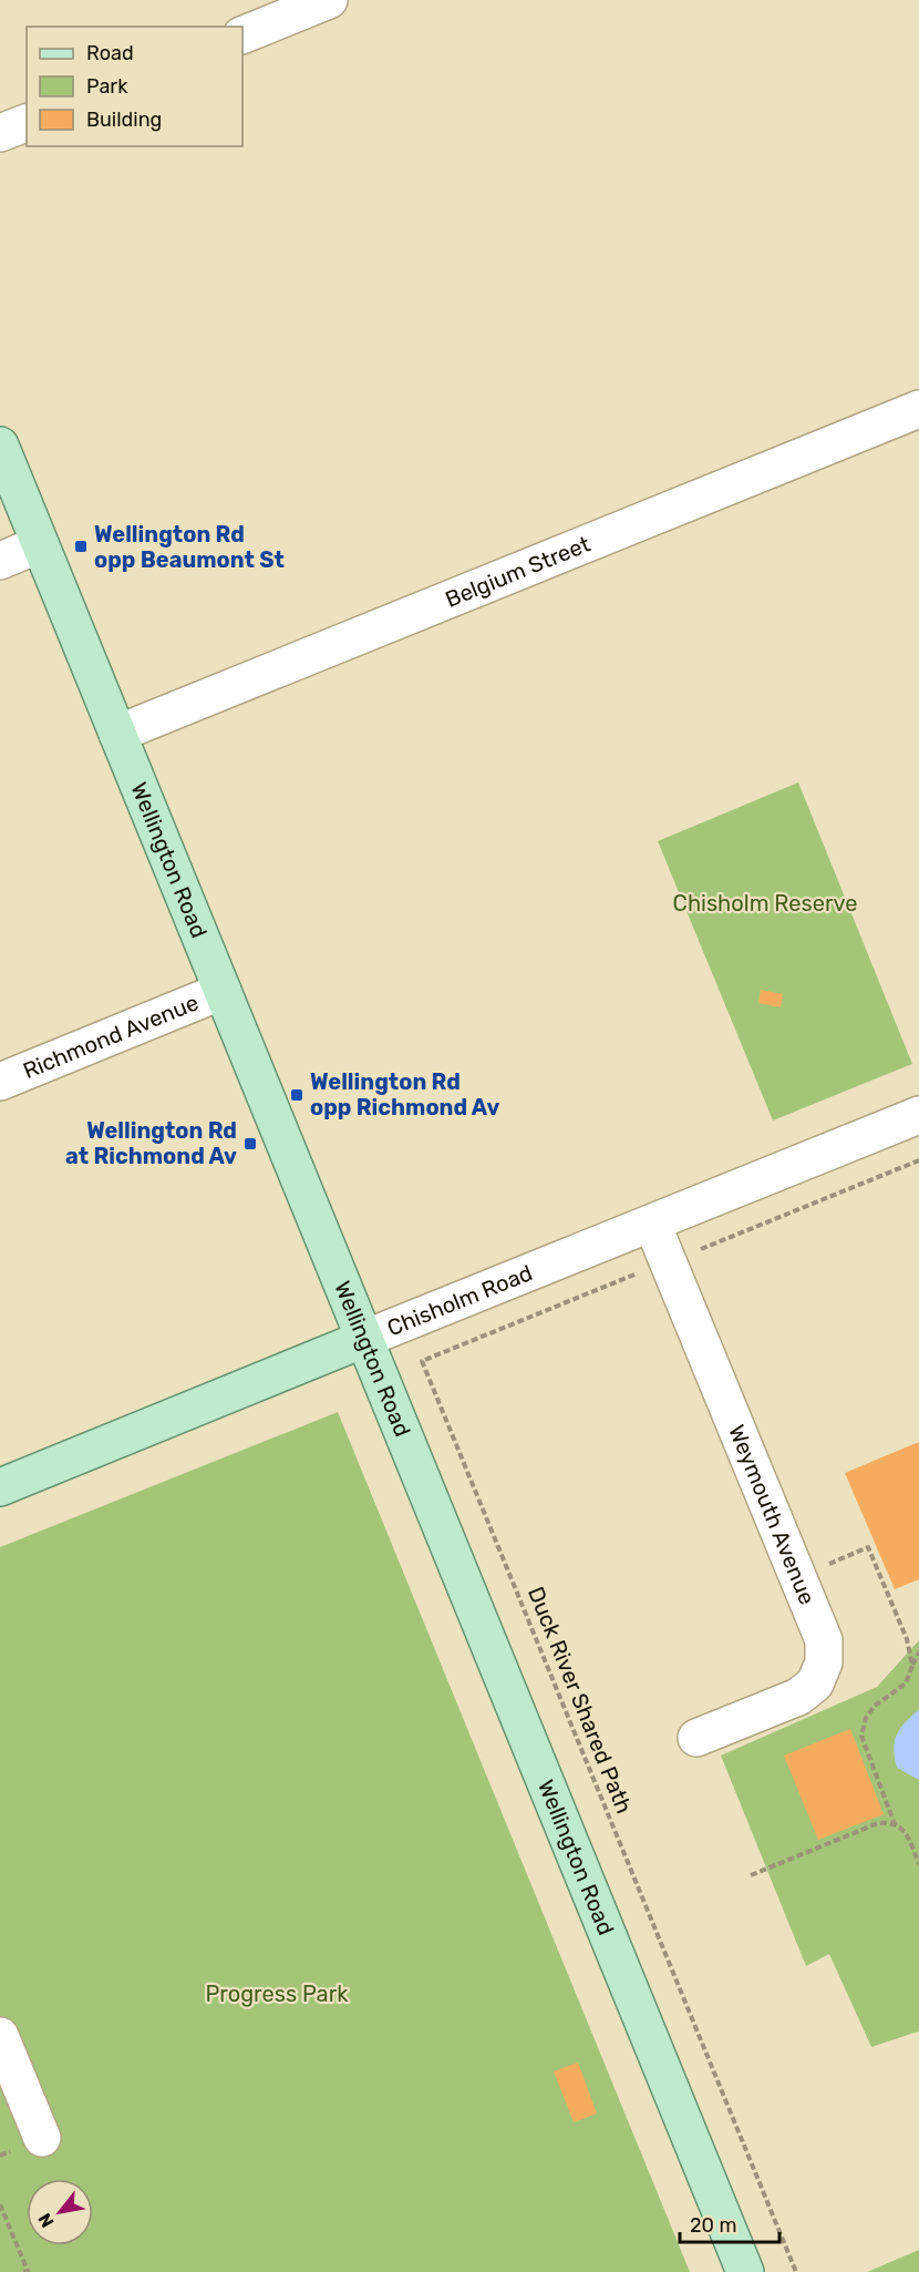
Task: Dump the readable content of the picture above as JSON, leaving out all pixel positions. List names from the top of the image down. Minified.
{"streets":{"main road":["Wellington Road","Chisholm Road"],"street":["Belgium Street","Richmond Avenue","Weymouth Avenue"],"path":["Duck River Shared Path"]},"crossings":[["Belgium Street","Wellington Road"],["Wellington Road","Richmond Avenue"],["Wellington Road","Chisholm Road"],["Chisholm Road","Weymouth Avenue"]],"parks":["Chisholm Reserve","Progress Park"],"places":{"transit":["Wellington Rd opp Beaumont St","Wellington Rd opp Richmond Av","Wellington Rd at Richmond Av"]},"legend":["Road","Park","Building"],"scale_bar":"20 m","north":"bottom left"}
